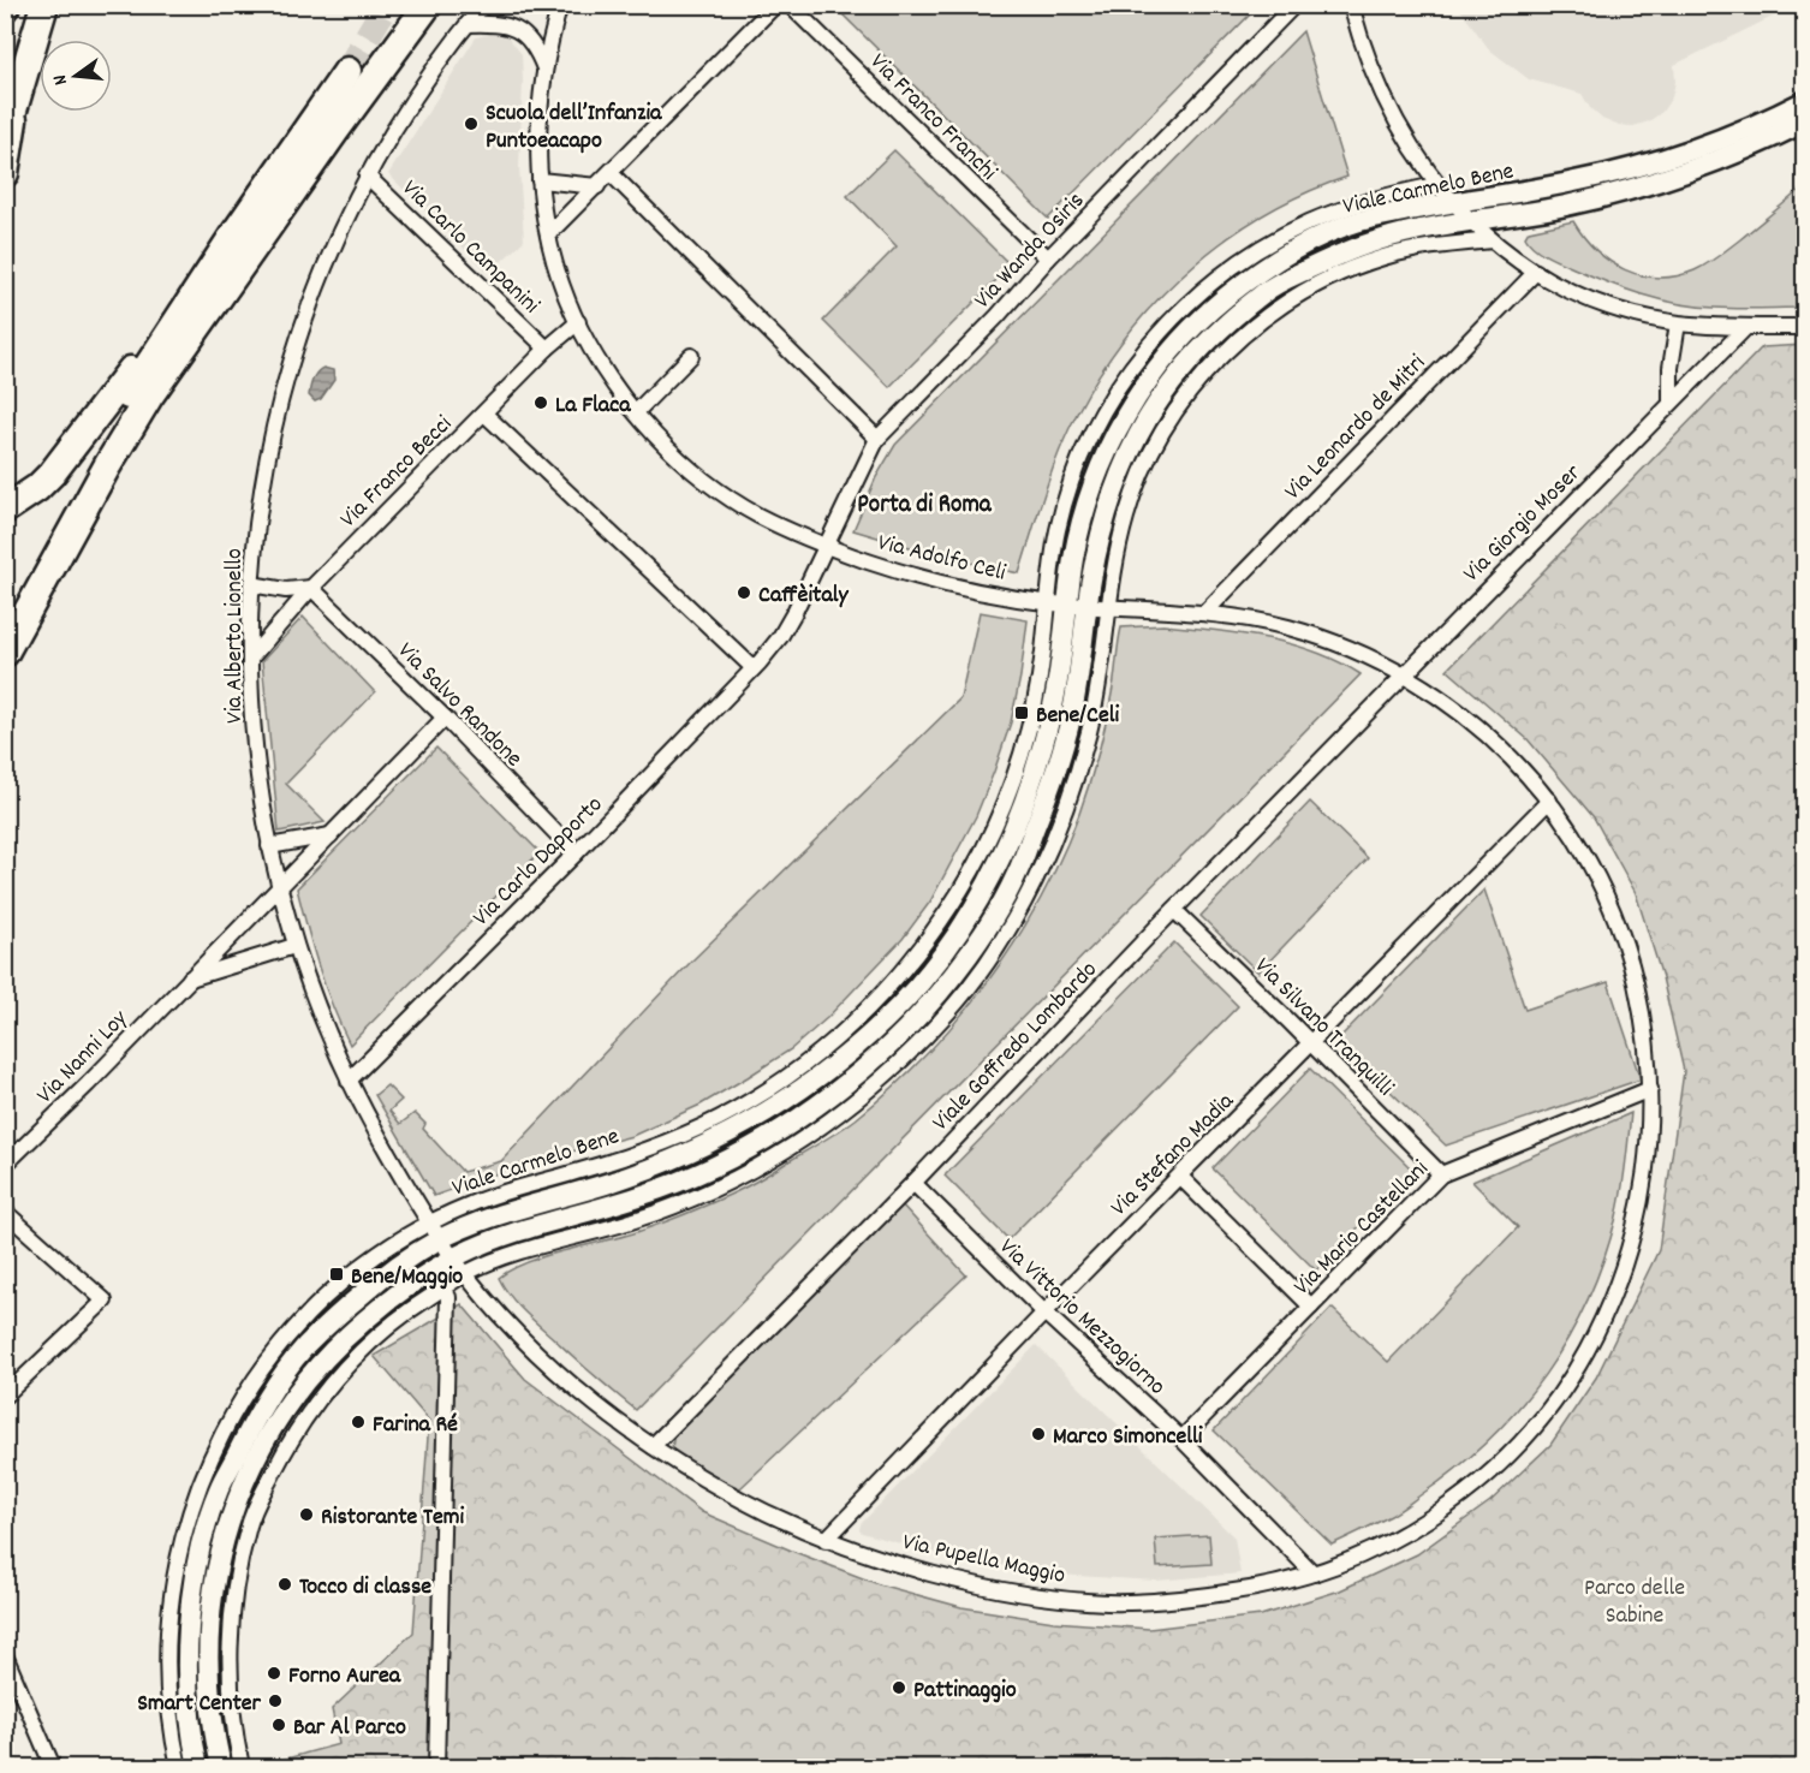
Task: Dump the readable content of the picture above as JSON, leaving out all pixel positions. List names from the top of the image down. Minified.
{"streets":{"street":["Via Franco Franchi","Viale Carmelo Bene","Via Carlo Campanini","Via Wanda Osiris","Via Leonardo de Mitri","Via Franco Becci","Via Giorgio Moser","Via Adolfo Celi","Via Alberto Lionello","Via Salvo Randone","Via Carlo Dapporto","Via Silvano Tranquilli","Viale Goffredo Lombardo","Via Nanni Loy","Via Stefano Madia","Via Mario Castellani","Via Vittorio Mezzogiorno","Via Pupella Maggio"]},"crossings":[["Via Franco Franchi","Via Wanda Osiris"],["Viale Carmelo Bene","Via Adolfo Celi"],["Viale Carmelo Bene","Via Alberto Lionello"],["Viale Carmelo Bene","Via Pupella Maggio"],["Via Carlo Campanini","Via Franco Becci"],["Via Carlo Campanini","Via Alberto Lionello"],["Via Wanda Osiris","Via Adolfo Celi"],["Via Wanda Osiris","Via Carlo Dapporto"],["Via Leonardo de Mitri","Via Pupella Maggio"],["Via Franco Becci","Via Adolfo Celi"],["Via Franco Becci","Via Alberto Lionello"],["Via Franco Becci","Via Salvo Randone"],["Via Giorgio Moser","Viale Goffredo Lombardo"],["Via Giorgio Moser","Via Pupella Maggio"],["Via Adolfo Celi","Via Carlo Dapporto"],["Via Adolfo Celi","Via Pupella Maggio"],["Via Alberto Lionello","Via Carlo Dapporto"],["Via Alberto Lionello","Via Nanni Loy"],["Via Alberto Lionello","Via Pupella Maggio"],["Via Salvo Randone","Via Carlo Dapporto"],["Via Salvo Randone","Via Nanni Loy"],["Via Silvano Tranquilli","Viale Goffredo Lombardo"],["Via Silvano Tranquilli","Via Stefano Madia"],["Via Silvano Tranquilli","Via Mario Castellani"],["Viale Goffredo Lombardo","Via Vittorio Mezzogiorno"],["Viale Goffredo Lombardo","Via Pupella Maggio"],["Via Stefano Madia","Via Vittorio Mezzogiorno"],["Via Stefano Madia","Via Pupella Maggio"],["Via Mario Castellani","Via Vittorio Mezzogiorno"],["Via Mario Castellani","Via Pupella Maggio"],["Via Vittorio Mezzogiorno","Via Pupella Maggio"]],"districts":["Porta di Roma"],"parks":["Parco delle Sabine"],"places":{"other":["Scuola dell’Infanzia Puntoeacapo","La Flaca","Caffèitaly","Farina Ré","Marco Simoncelli","Ristorante Temi","Tocco di classe","Forno Aurea","Pattinaggio","Smart Center","Bar Al Parco"],"transit":["Bene/Celi","Bene/Maggio"]},"north":"left"}
